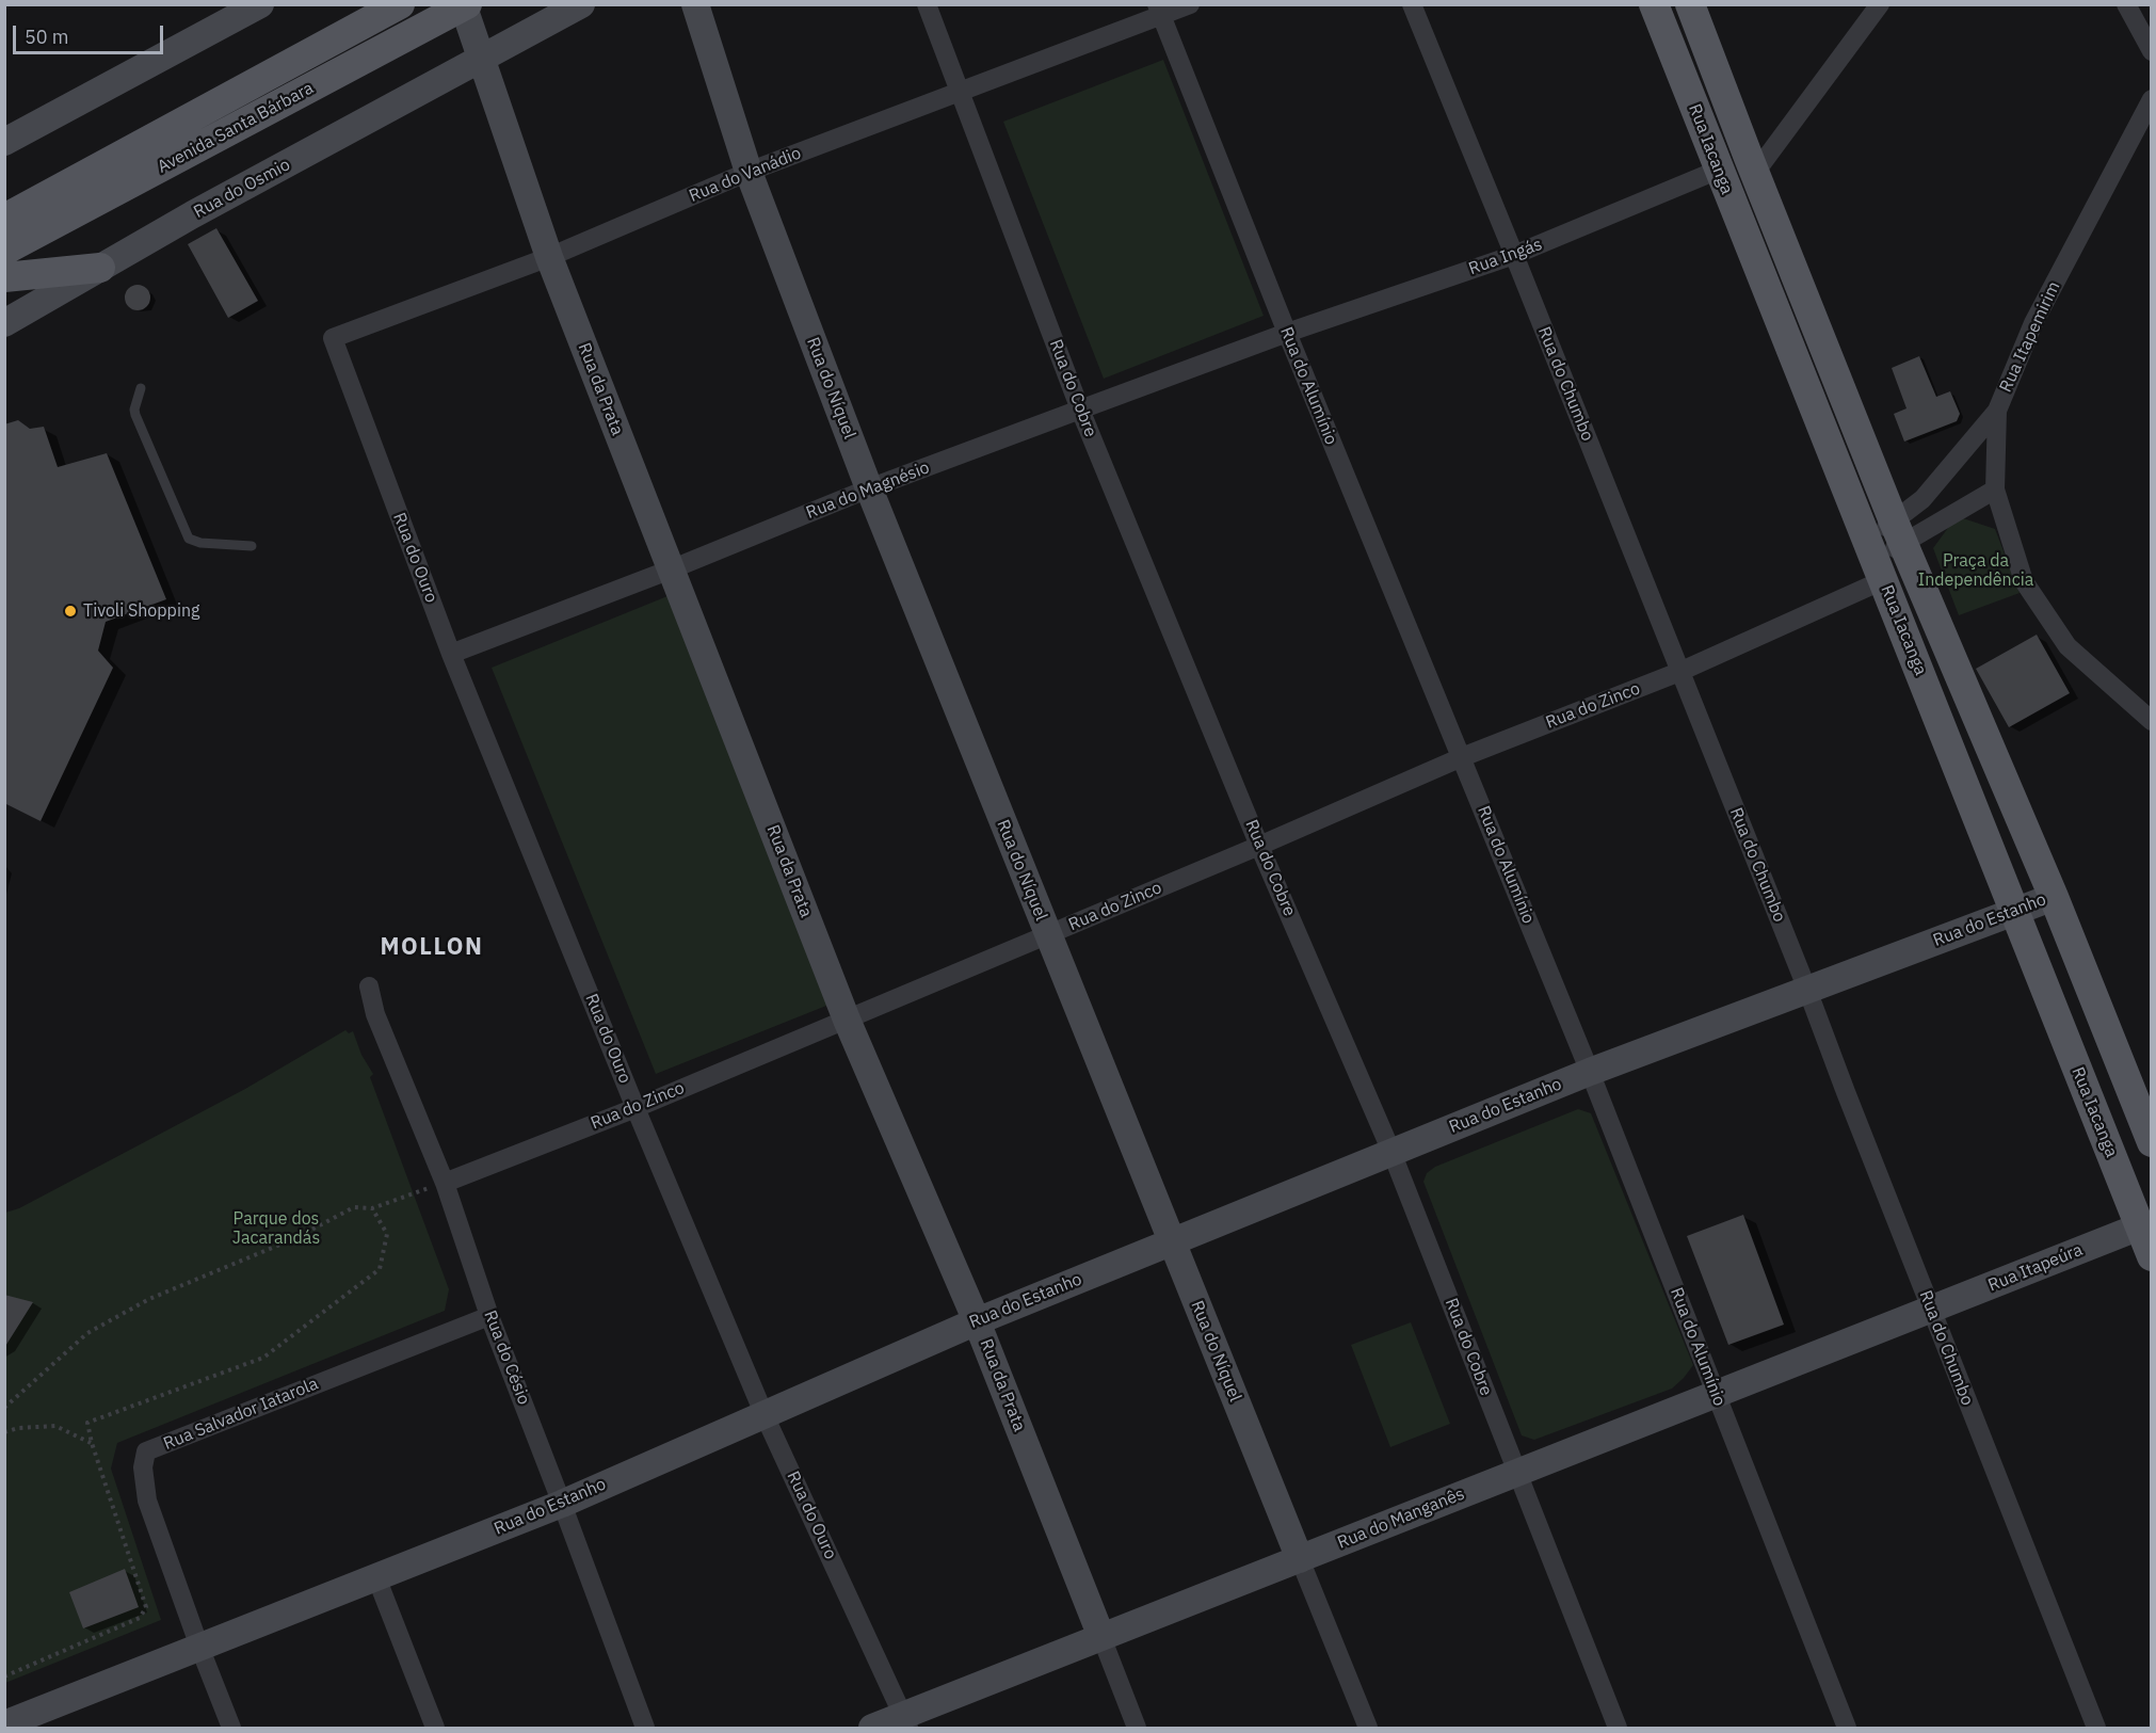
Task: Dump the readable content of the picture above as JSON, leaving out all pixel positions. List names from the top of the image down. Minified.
{"streets":{"main road":["Avenida Santa Bárbara","Rua Iacanga"],"street":["Rua do Vanádio","Rua do Osmio","Rua Ingás","Rua Itapemirim","Rua do Chumbo","Rua do Alumínio","Rua do Níquel","Rua do Cobre","Rua da Prata","Rua do Magnésio","Rua do Ouro","Rua do Zinco","Rua do Estanho","Rua Itapeúra","Rua do Césio","Rua Salvador Iatarola","Rua do Manganês"]},"crossings":[["Avenida Santa Bárbara","Rua da Prata"],["Rua Iacanga","Rua Ingás"],["Rua Iacanga","Rua Itapemirim"],["Rua Iacanga","Rua do Estanho"],["Rua Iacanga","Rua Itapeúra"],["Rua do Vanádio","Rua do Alumínio"],["Rua do Vanádio","Rua do Níquel"],["Rua do Vanádio","Rua do Cobre"],["Rua do Vanádio","Rua da Prata"],["Rua do Vanádio","Rua do Ouro"],["Rua do Osmio","Rua da Prata"],["Rua Ingás","Rua do Chumbo"],["Rua Ingás","Rua do Alumínio"],["Rua Ingás","Rua do Magnésio"],["Rua Itapemirim","Rua do Chumbo"],["Rua Itapemirim","Rua do Zinco"],["Rua do Chumbo","Rua do Zinco"],["Rua do Chumbo","Rua do Estanho"],["Rua do Chumbo","Rua Itapeúra"],["Rua do Chumbo","Rua do Manganês"],["Rua do Alumínio","Rua do Magnésio"],["Rua do Alumínio","Rua do Zinco"],["Rua do Alumínio","Rua do Estanho"],["Rua do Alumínio","Rua do Manganês"],["Rua do Níquel","Rua do Magnésio"],["Rua do Níquel","Rua do Zinco"],["Rua do Níquel","Rua do Estanho"],["Rua do Níquel","Rua do Manganês"],["Rua do Cobre","Rua do Magnésio"],["Rua do Cobre","Rua do Zinco"],["Rua do Cobre","Rua do Estanho"],["Rua do Cobre","Rua do Manganês"],["Rua da Prata","Rua do Magnésio"],["Rua da Prata","Rua do Zinco"],["Rua da Prata","Rua do Estanho"],["Rua da Prata","Rua do Manganês"],["Rua do Magnésio","Rua do Ouro"],["Rua do Ouro","Rua do Zinco"],["Rua do Ouro","Rua do Estanho"],["Rua do Ouro","Rua do Manganês"],["Rua do Zinco","Rua do Césio"],["Rua do Estanho","Rua do Césio"],["Rua do Estanho","Rua Salvador Iatarola"],["Rua Itapeúra","Rua do Manganês"],["Rua do Césio","Rua Salvador Iatarola"]],"districts":["MOLLON"],"parks":["Praça da Independência","Parque dos Jacarandás"],"places":["Tivoli Shopping"],"scale_bar":"50 m"}
